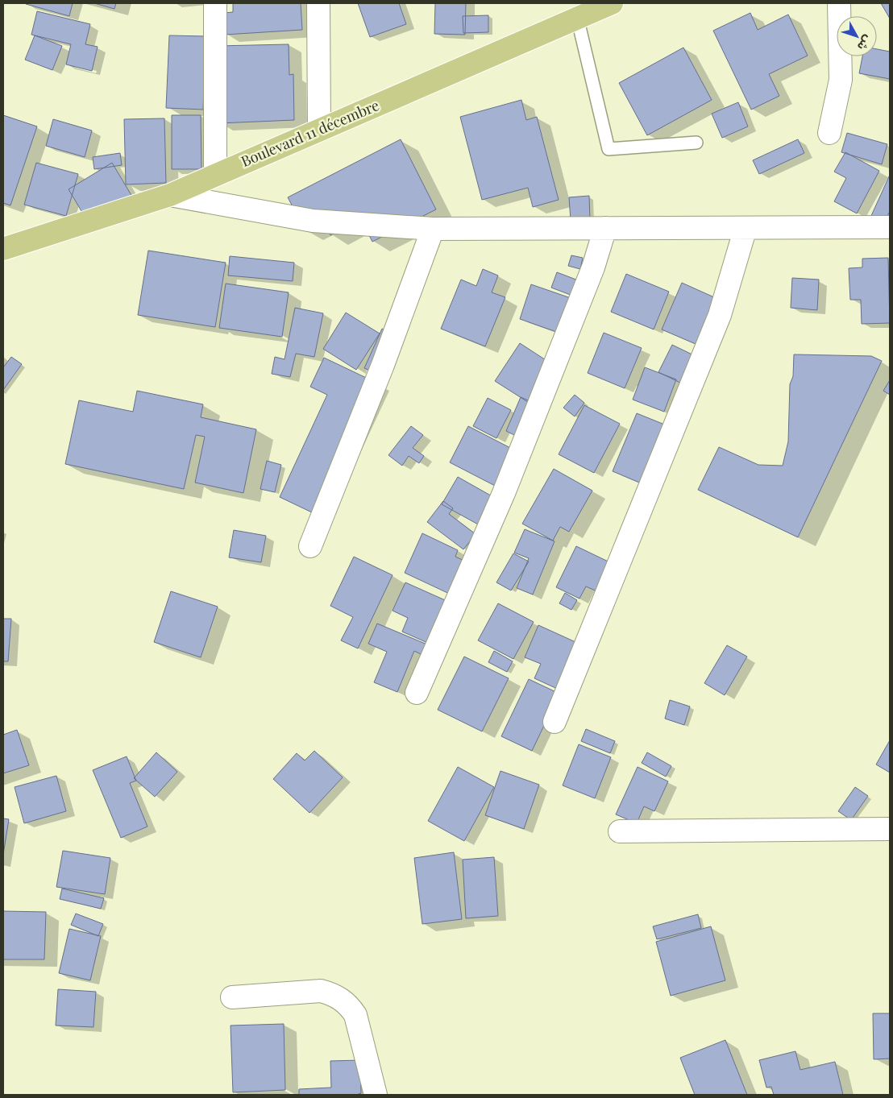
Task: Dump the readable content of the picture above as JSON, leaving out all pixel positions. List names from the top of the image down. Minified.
{"streets":{"main road":["Boulevard 11 décembre"]},"north":"bottom right"}
